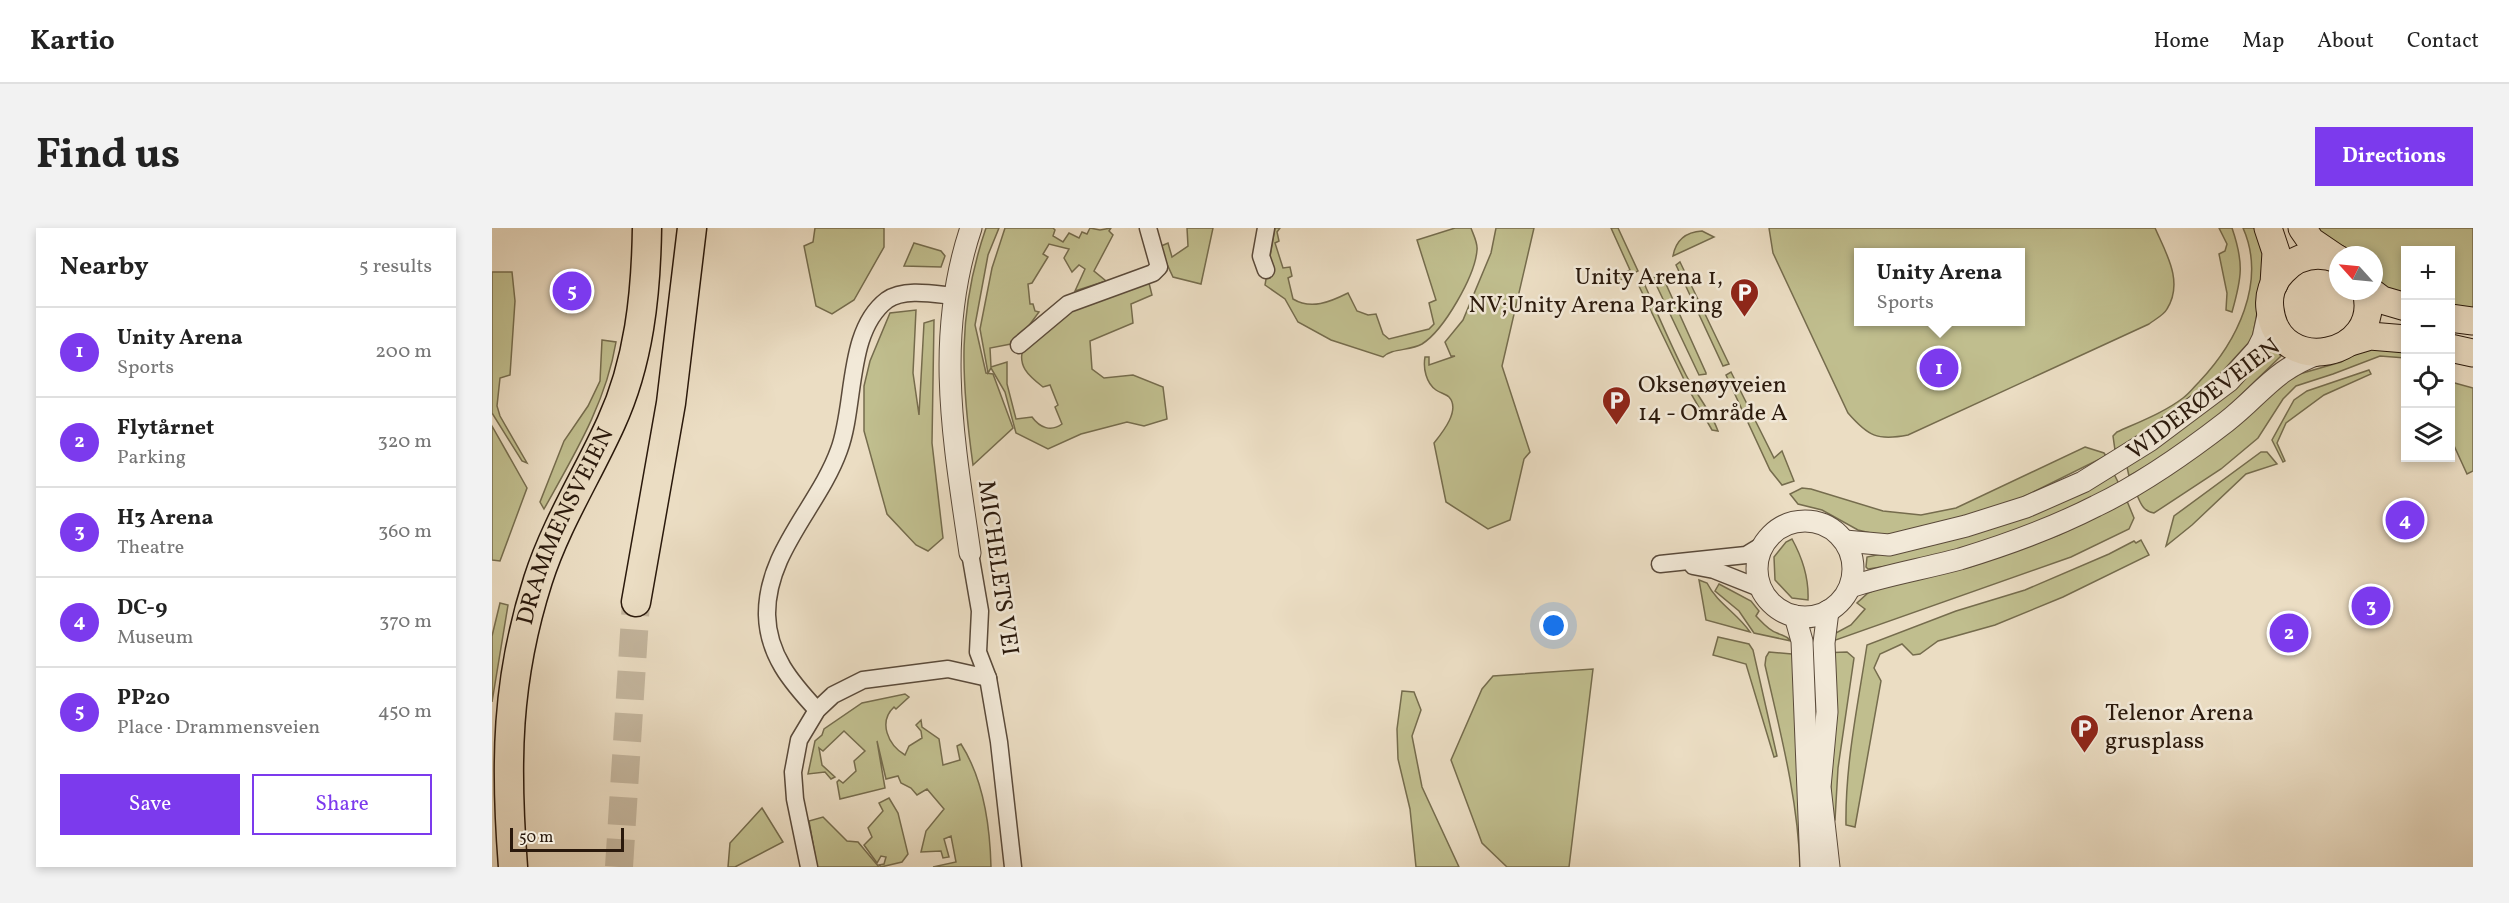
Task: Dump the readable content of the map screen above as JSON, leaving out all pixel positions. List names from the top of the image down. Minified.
{"streets":{"highway":["DRAMMENSVEIEN"],"street":["WIDERØEVEIEN","MICHELETS VEI"]},"places":{"parking":["Unity Arena 1, NV;Unity Arena Parking","Oksenøyveien 14 - Område A","Telenor Arena grusplass"]},"scale_bar":"50 m","north":"top left","page":{"header":"Kartio","nav":["Home","Map","About","Contact"],"title":"Find us","buttons":["Directions",["Save","Share"]],"heading":["Nearby","5 results"],"map_buttons":["+","−"],"popup":["Unity Arena","Sports"],"pins":["5","1","4","3","2"],"list":[{"mark":"1","name":"Unity Arena","note":"Sports","value":"200 m"},{"mark":"2","name":"Flytårnet","note":"Parking","value":"320 m"},{"mark":"3","name":"H3 Arena","note":"Theatre","value":"360 m"},{"mark":"4","name":"DC‑9","note":"Museum","value":"370 m"},{"mark":"5","name":"PP20","note":"Place · Drammensveien","value":"450 m"}],"scale":"50 m"}}
